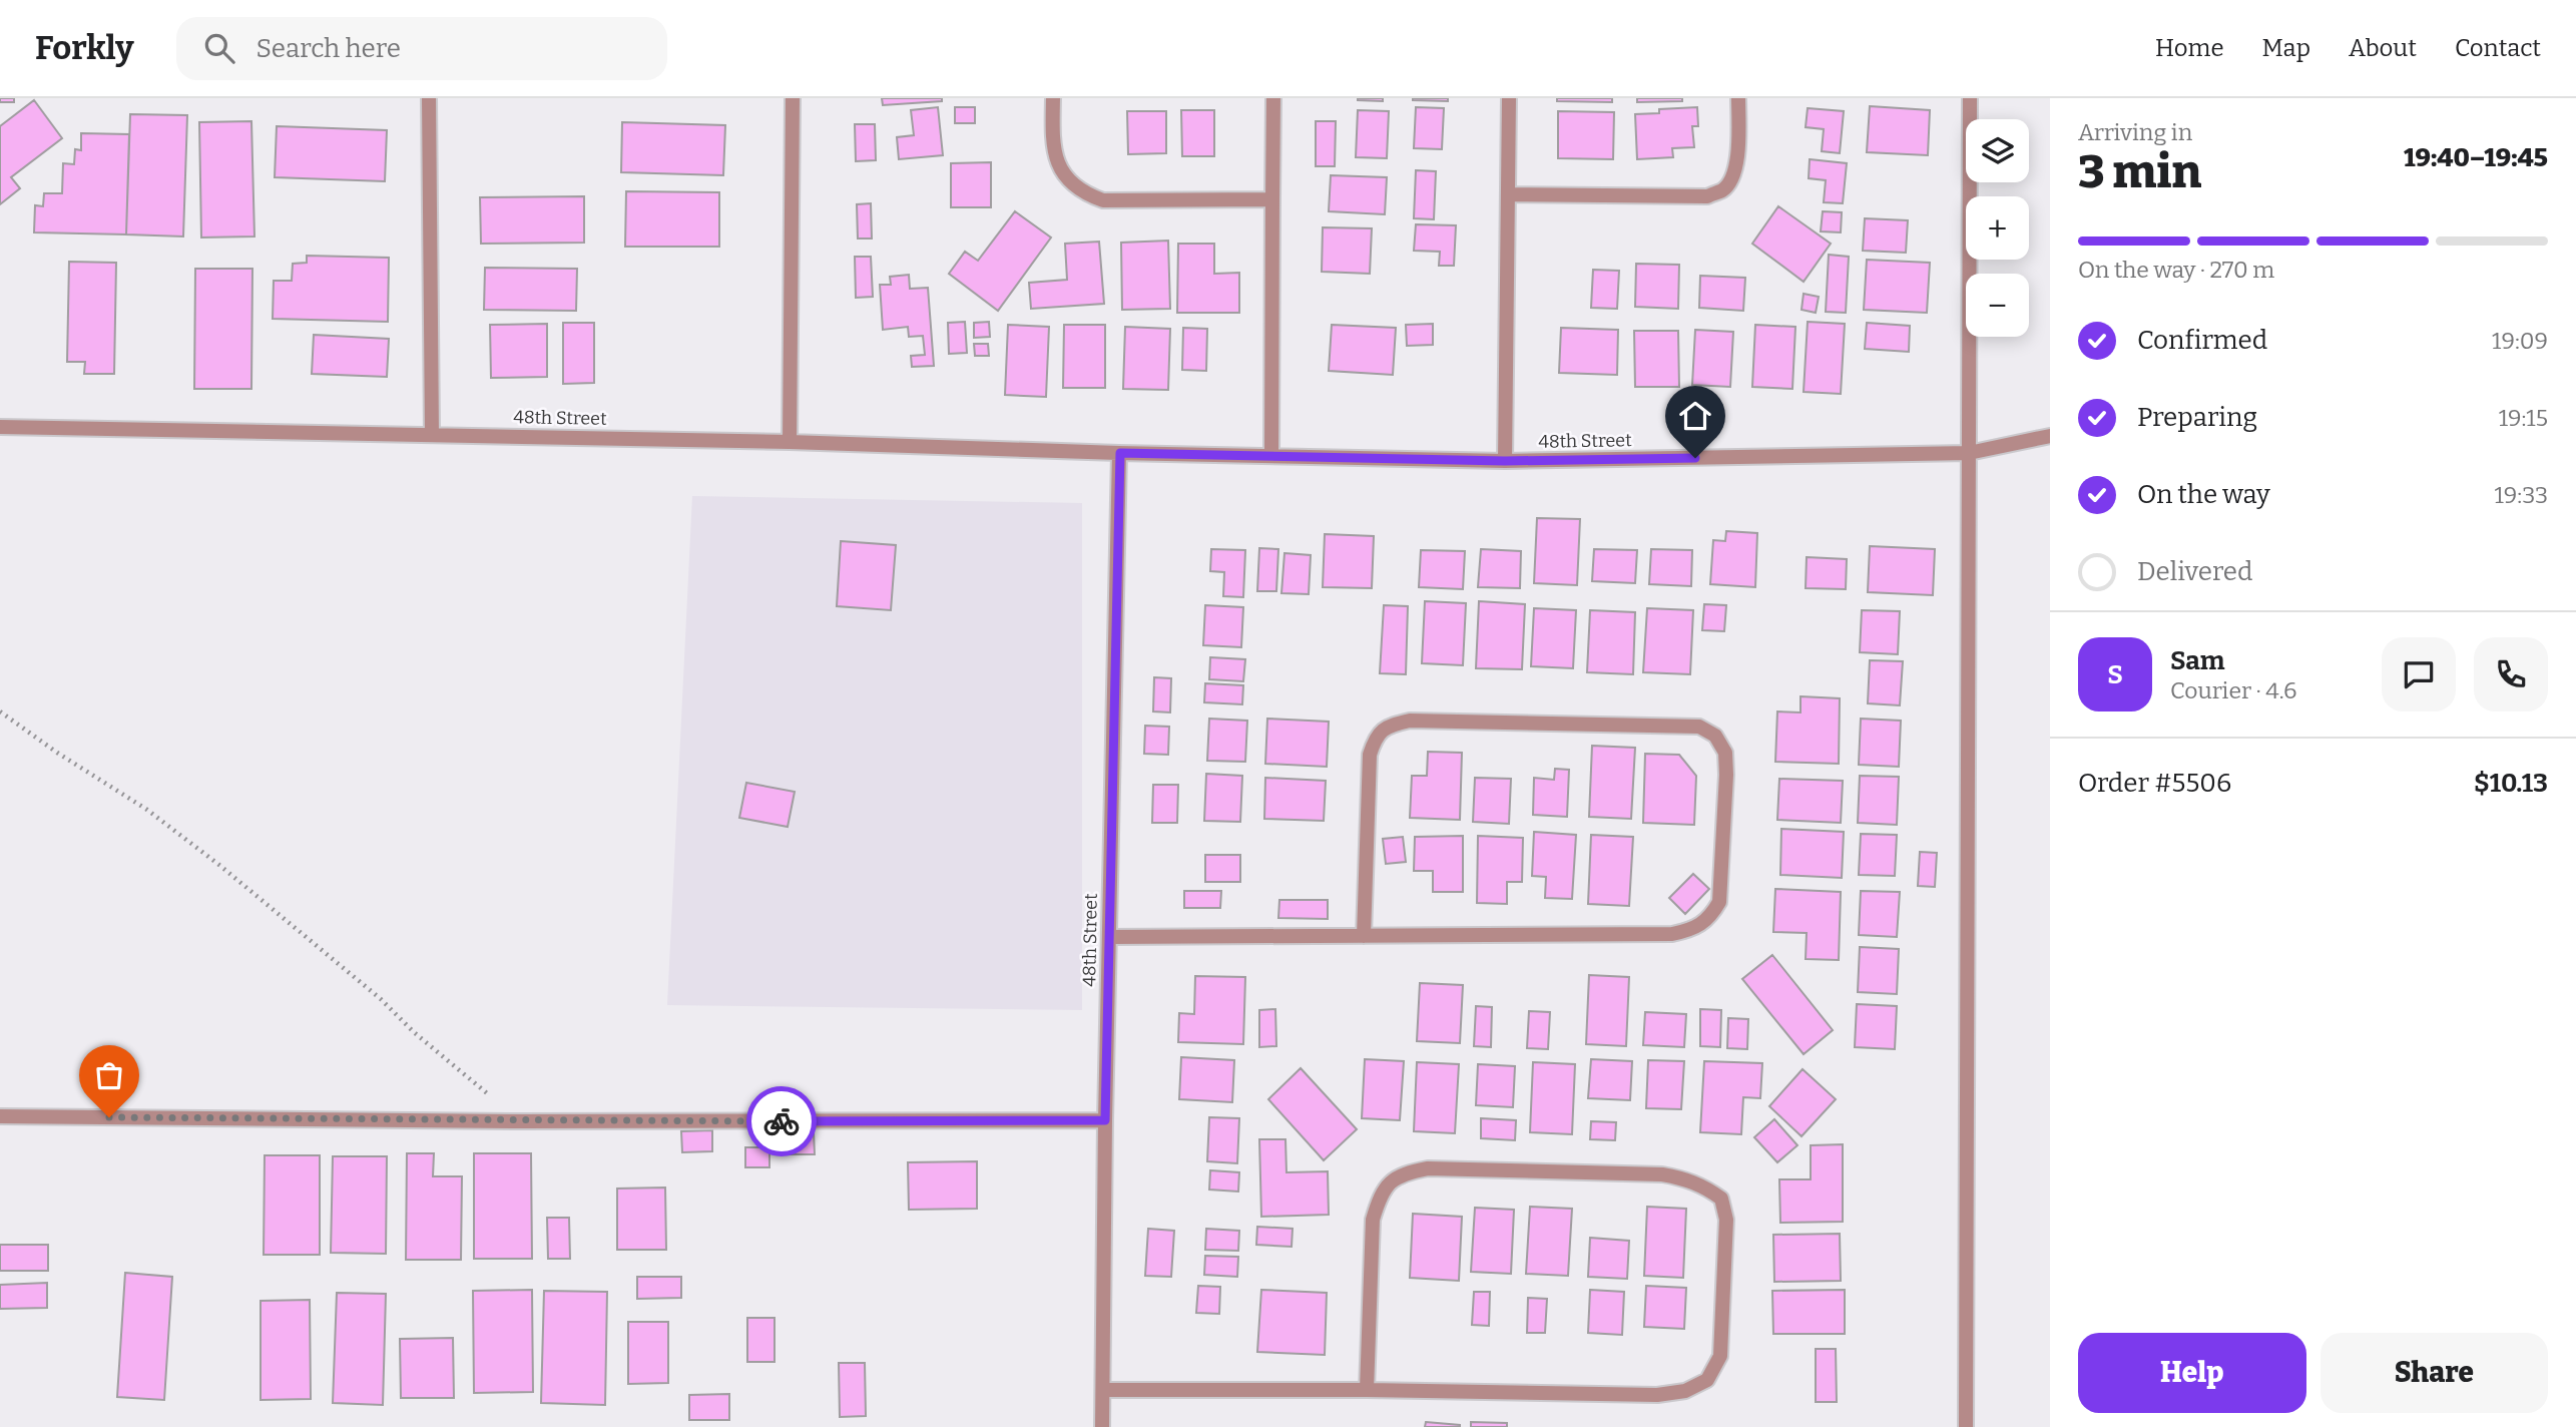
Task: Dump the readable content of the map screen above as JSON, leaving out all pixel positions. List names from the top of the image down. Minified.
{"streets":{"street":["48th Street"]},"page":{"header":"Forkly","search":"Search here","nav":["Home","Map","About","Contact"],"heading":["3 min","Arriving in","19:40–19:45"],"panel":["Sam","Courier · 4.6","Order #5506","$10.13"],"map_buttons":["+","−"],"bar":"On the way · 270 m","list":[["Confirmed","19:09"],["Preparing","19:15"],["On the way","19:33"],"Delivered"],"round":"S","buttons":["Help","Share"]}}
